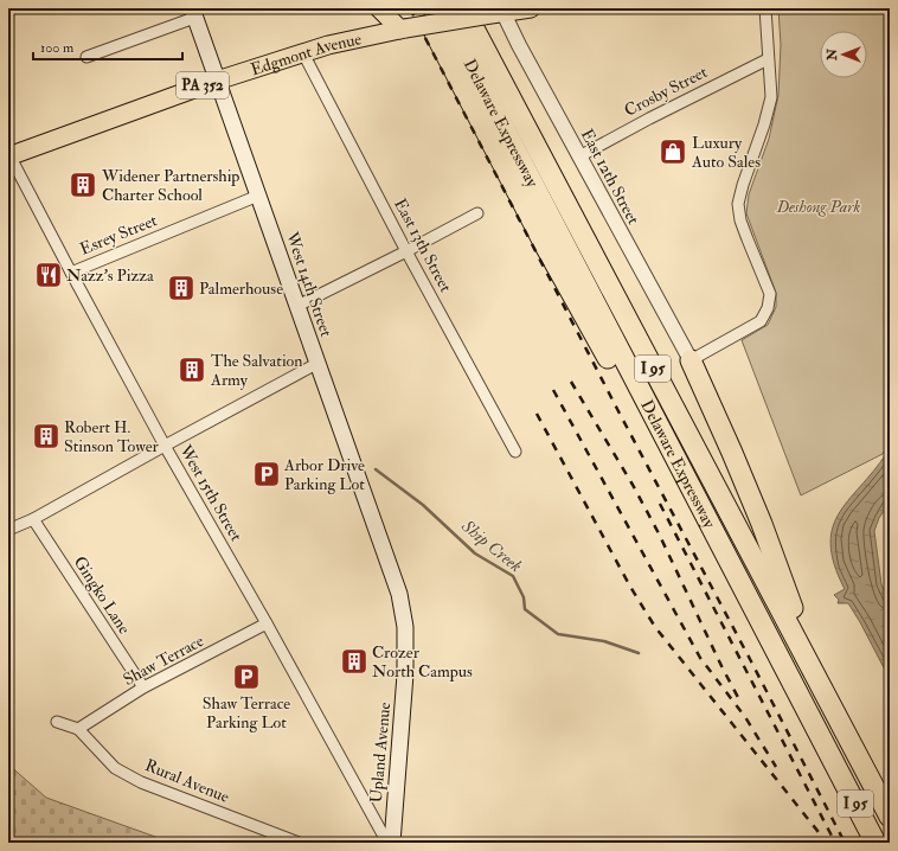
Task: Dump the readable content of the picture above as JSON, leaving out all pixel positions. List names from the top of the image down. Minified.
{"streets":{"highway":["Delaware Expressway","I 95"],"main road":["Edgmont Avenue","PA 352","West 14th Street","Upland Avenue"],"street":["Crosby Street","East 12th Street","Esrey Street","East 13th Street","West 15th Street","Gingko Lane","Shaw Terrace","Rural Avenue"]},"crossings":[["Edgmont Avenue","Delaware Expressway"],["Edgmont Avenue","East 12th Street"],["Edgmont Avenue","East 13th Street"],["Edgmont Avenue","West 14th Street"],["Edgmont Avenue","West 15th Street"],["Crosby Street","East 12th Street"],["Esrey Street","West 14th Street"],["Esrey Street","West 15th Street"],["West 14th Street","Upland Avenue"],["West 15th Street","Shaw Terrace"],["Gingko Lane","Shaw Terrace"],["Shaw Terrace","Rural Avenue"]],"water":["Ship Creek"],"parks":["Deshong Park"],"places":{"shop":["Luxury Auto Sales"],"building":["Widener Partnership Charter School","Palmerhouse","The Salvation Army","Robert H. Stinson Tower","Crozer North Campus"],"restaurant":["Nazz's Pizza"],"parking":["Arbor Drive Parking Lot","Shaw Terrace Parking Lot"]},"scale_bar":"100 m","north":"left"}
